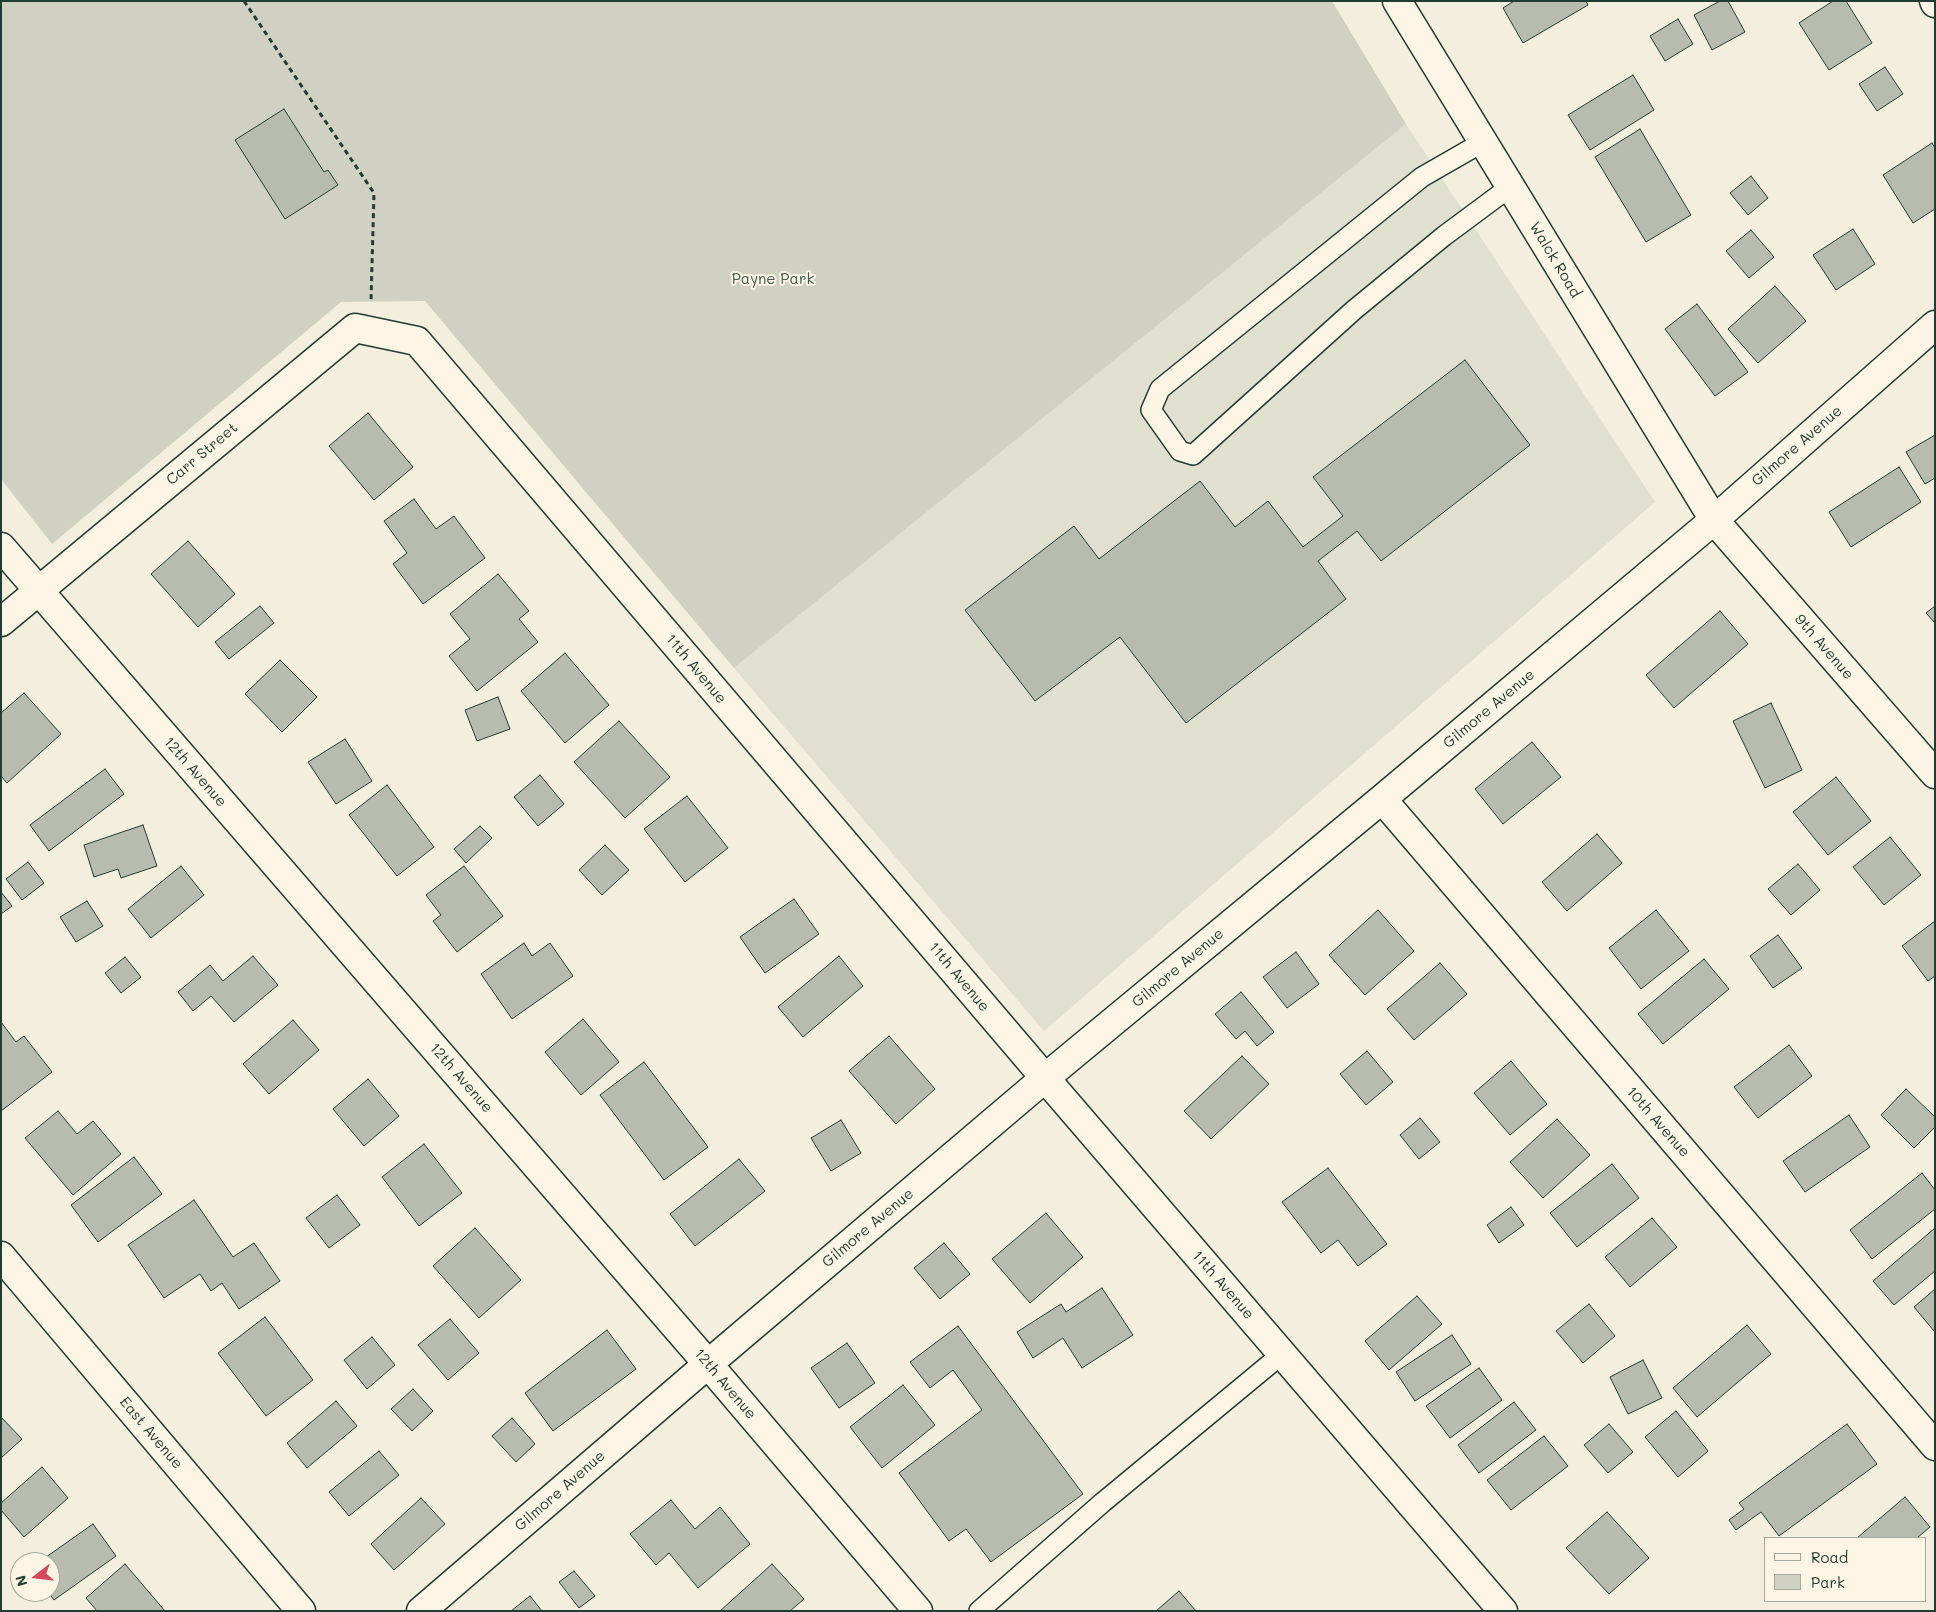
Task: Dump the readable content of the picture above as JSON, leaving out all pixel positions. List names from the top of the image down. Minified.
{"streets":{"street":["Walck Road","Gilmore Avenue","Carr Street","9th Avenue","11th Avenue","12th Avenue","10th Avenue","East Avenue"]},"crossings":[["Walck Road","Gilmore Avenue"],["Walck Road","9th Avenue"],["Gilmore Avenue","9th Avenue"],["Gilmore Avenue","11th Avenue"],["Gilmore Avenue","12th Avenue"],["Gilmore Avenue","10th Avenue"],["Carr Street","11th Avenue"],["Carr Street","12th Avenue"]],"parks":["Payne Park"],"legend":["Road","Park"],"north":"left"}
